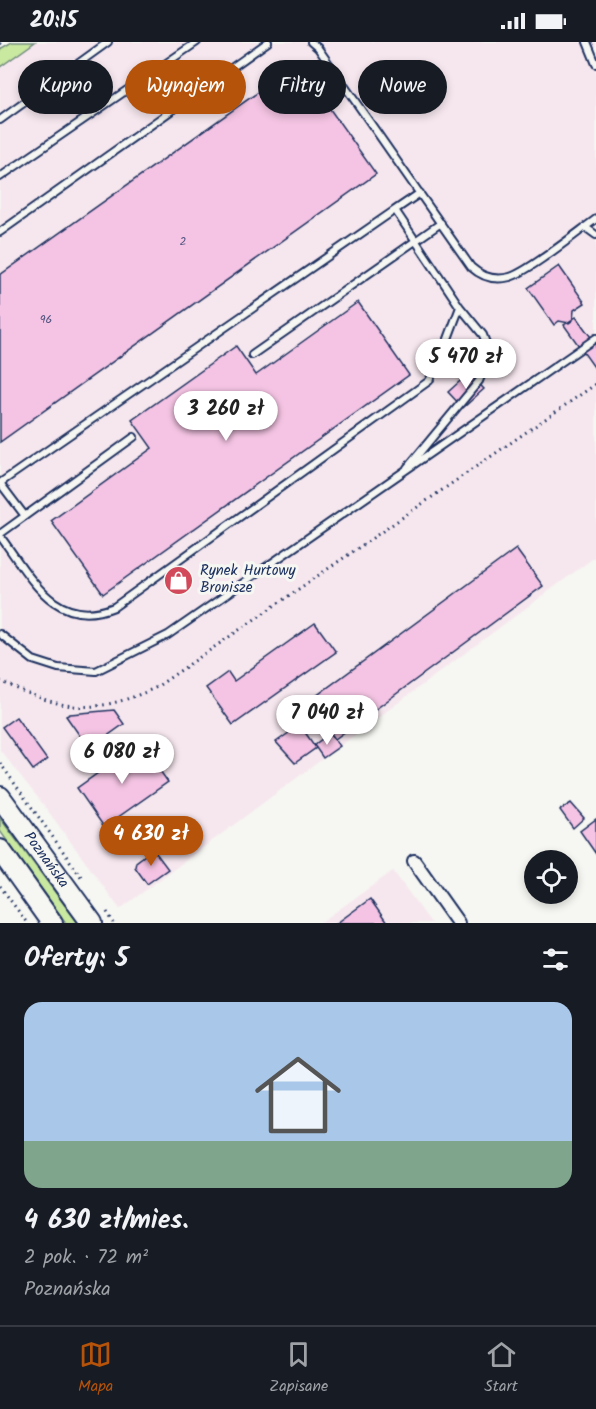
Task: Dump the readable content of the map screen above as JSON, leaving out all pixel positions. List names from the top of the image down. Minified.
{"streets":{"main road":["Poznańska"]},"places":{"shop":["Rynek Hurtowy Bronisze"]},"house_numbers":["2","96"],"page":{"status":"20:15","chip":["Kupno","Wynajem","Filtry","Nowe"],"price":["5 470 zł","3 260 zł","7 040 zł","6 080 zł","4 630 zł"],"heading":"Oferty: 5","list":[{"name":"4 630 zł/mies.","note":"2 pok. · 72 m² · Poznańska"}],"tabs":["Mapa","Zapisane","Start"]}}
